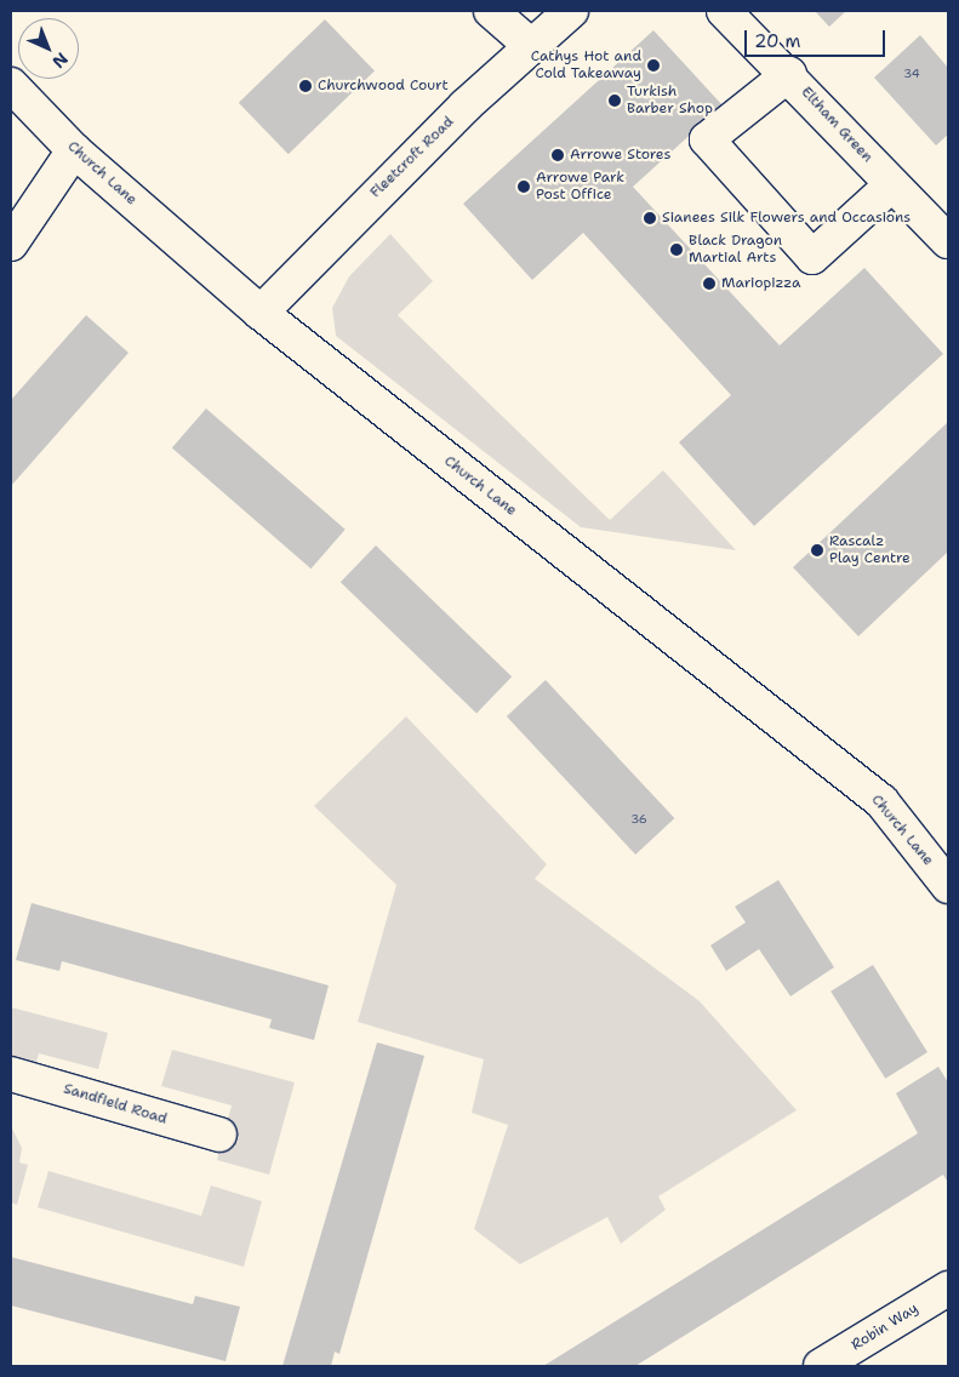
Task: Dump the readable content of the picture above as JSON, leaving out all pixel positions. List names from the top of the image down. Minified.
{"streets":{"street":["Eltham Green","Fleetcroft Road","Church Lane","Sandfield Road","Robin Way"]},"crossings":[["Fleetcroft Road","Church Lane"]],"places":["Cathys Hot and Cold Takeaway","Churchwood Court","Turkish Barber Shop","Arrowe Stores","Arrowe Park Post Office","Sianees Silk Flowers and Occasions","Black Dragon Martial Arts","Mariopizza","Rascalz Play Centre"],"house_numbers":["34","36"],"scale_bar":"20 m","north":"bottom right"}
